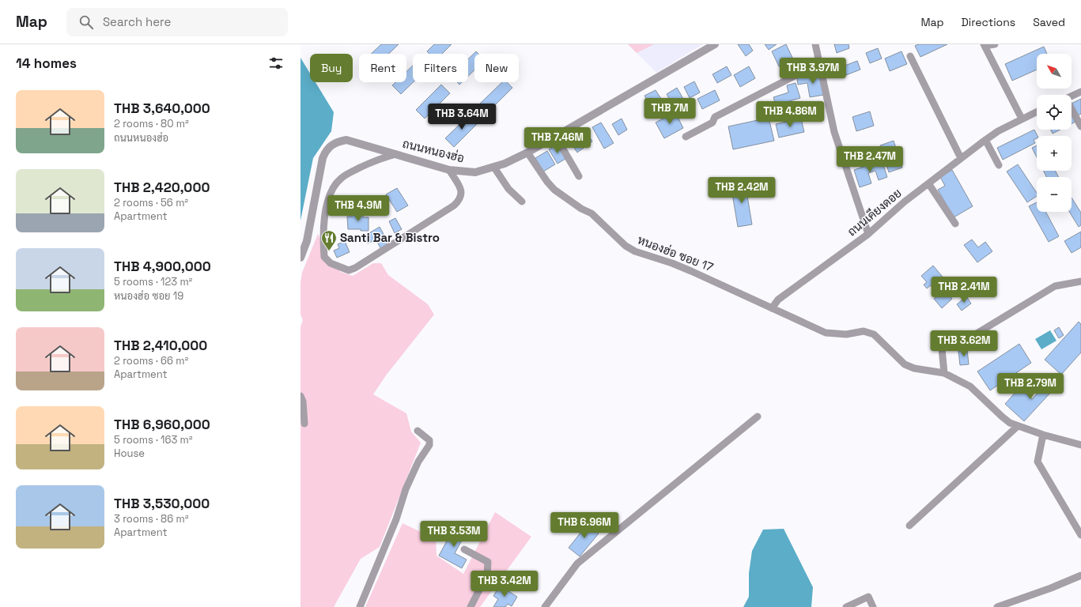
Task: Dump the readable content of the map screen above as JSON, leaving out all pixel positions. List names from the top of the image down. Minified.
{"streets":{"street":["ถนนหนองฮ่อ","ถนนเคียงดอย","หนองฮ่อ ซอย 17"]},"crossings":[["ถนนหนองฮ่อ","หนองฮ่อ ซอย 17"],["ถนนเคียงดอย","หนองฮ่อ ซอย 17"]],"places":{"restaurant":["Santi Bar & Bistro"]},"north":"top left","page":{"header":"Map","search":"Search here","nav":["Map","Directions","Saved"],"heading":"14 homes","map_buttons":["+","−"],"chip":["Buy","Rent","Filters","New"],"price":["THB 3.97M","THB 7M","THB 4.86M","THB 3.64M","THB 7.46M","THB 2.47M","THB 2.42M","THB 4.9M","THB 2.41M","THB 3.62M","THB 2.79M","THB 6.96M","THB 3.53M","THB 3.42M"],"list":[{"name":"THB 3,640,000","note":"2 rooms · 80 m² · ถนนหนองฮ่อ"},{"name":"THB 2,420,000","note":"2 rooms · 56 m² · Apartment"},{"name":"THB 4,900,000","note":"5 rooms · 123 m² · หนองฮ่อ ซอย 19"},{"name":"THB 2,410,000","note":"2 rooms · 66 m² · Apartment"},{"name":"THB 6,960,000","note":"5 rooms · 163 m² · House"},{"name":"THB 3,530,000","note":"3 rooms · 86 m² · Apartment"}]}}
